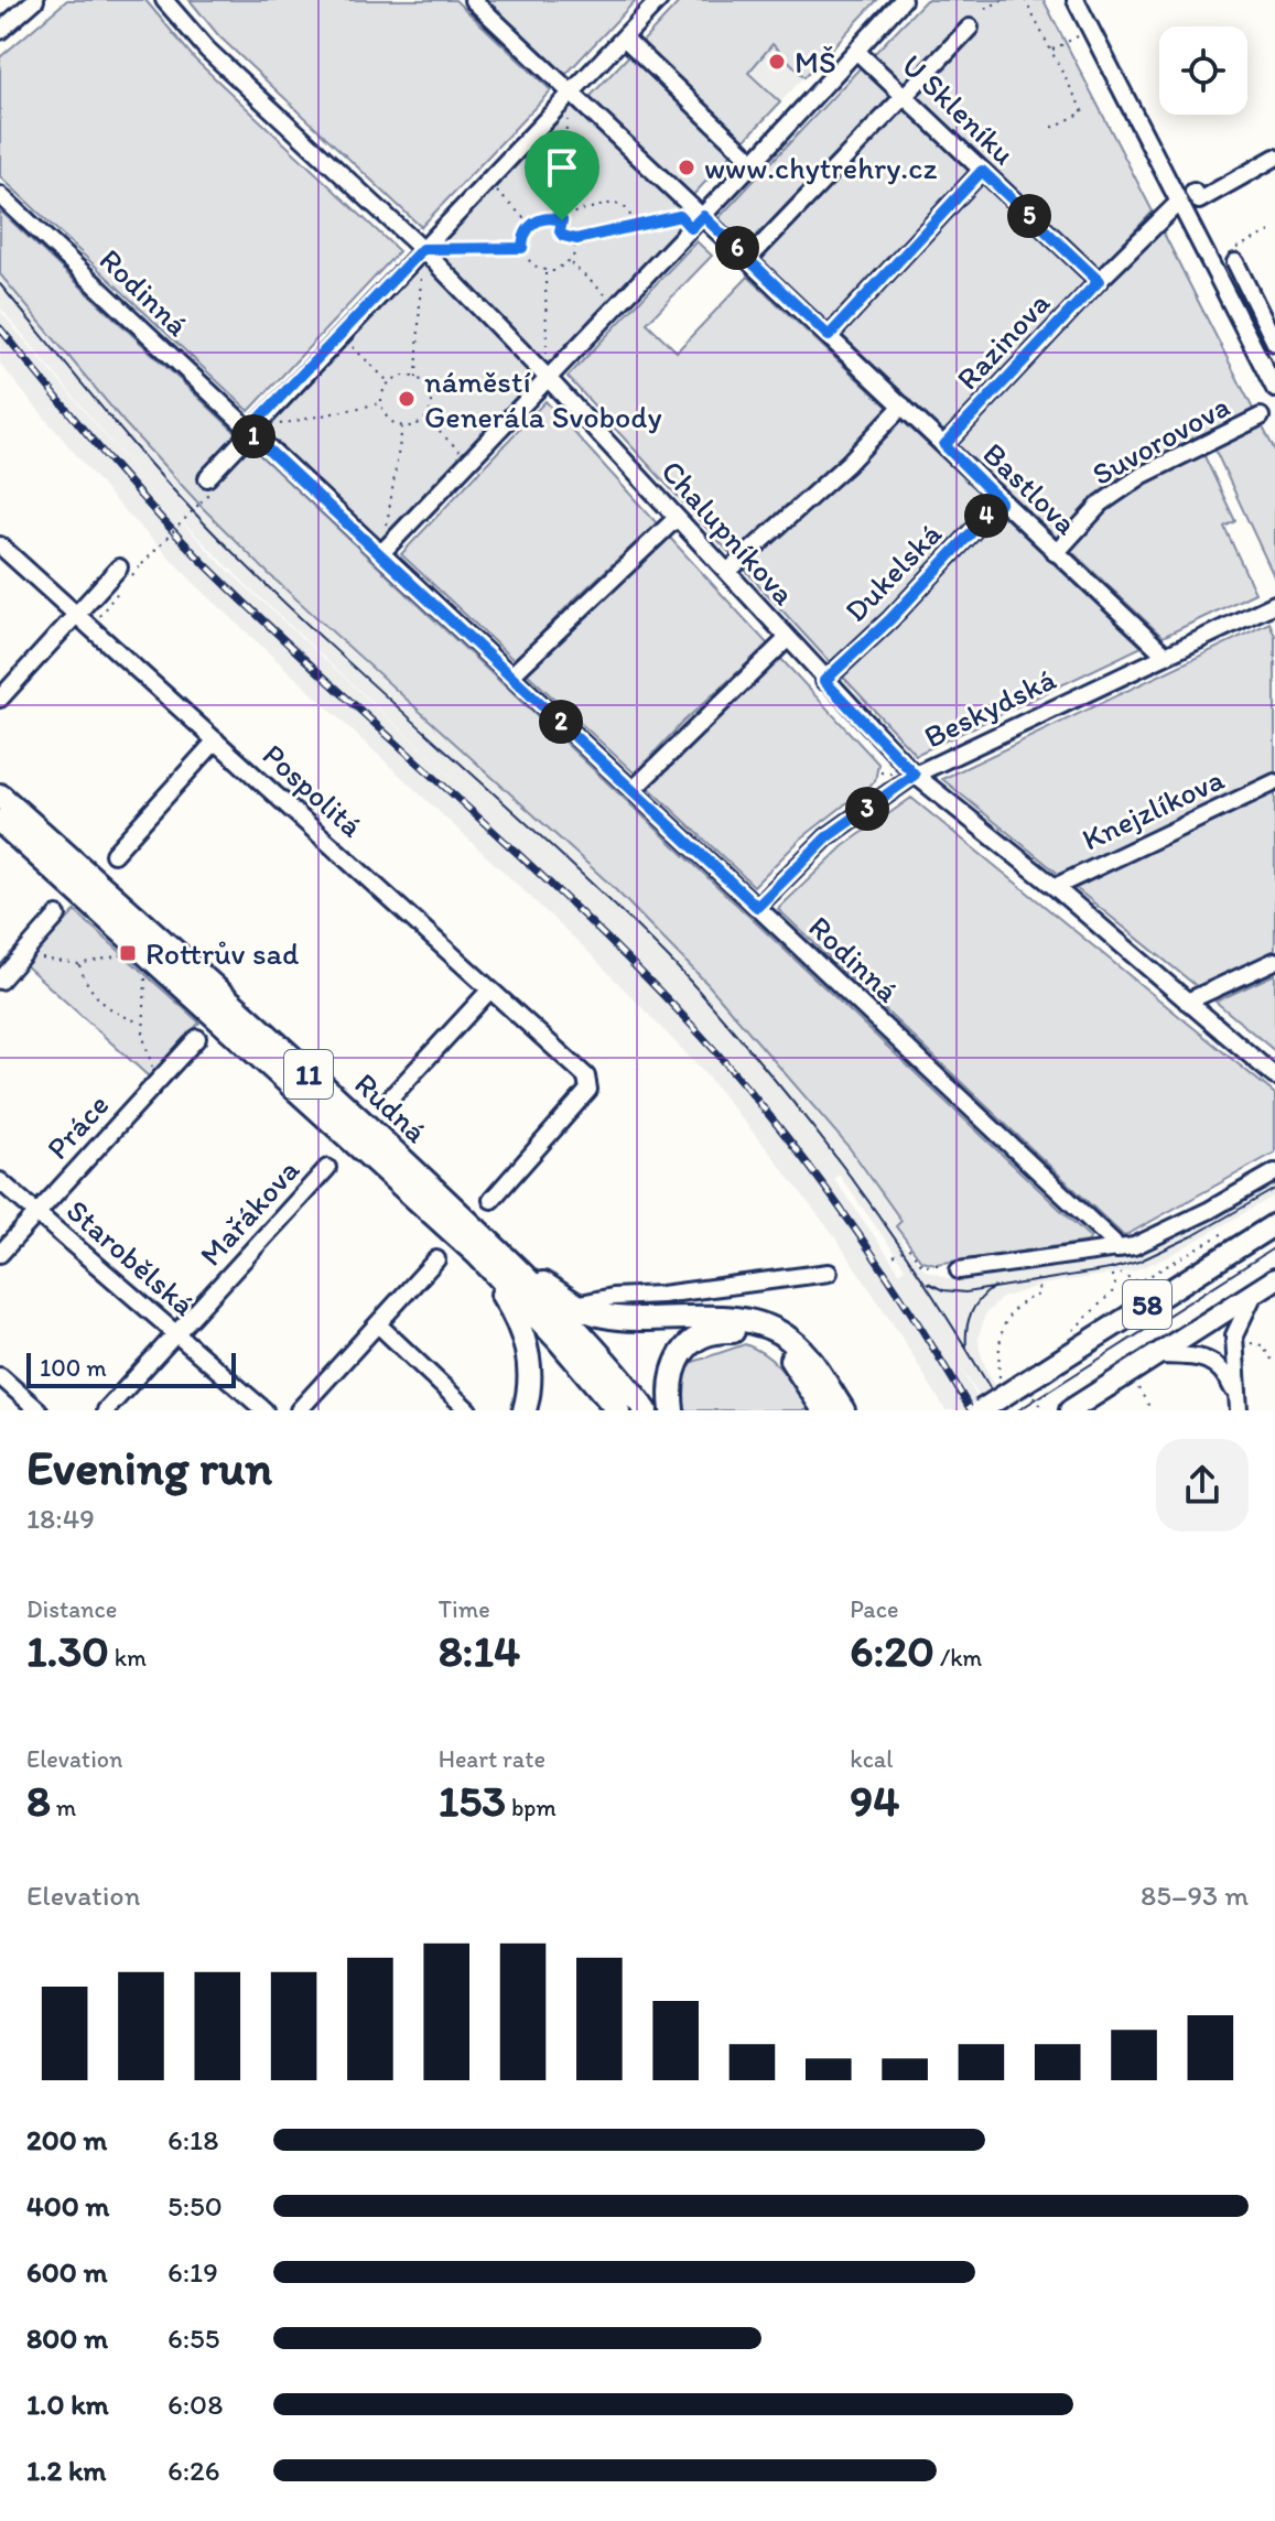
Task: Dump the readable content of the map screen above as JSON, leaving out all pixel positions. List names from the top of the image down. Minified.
{"streets":{"highway":["11","Rudná"],"main road":["58"],"street":["U Skleníku","Rodinná","Razinova","Suvorovova","Bastlova","Chalupníkova","Dukelská","Beskydská","Pospolitá","Knejzlíkova","Práce","Mařákova","Starobělská"]},"crossings":[["U Skleníku","Razinova"],["Rodinná","Beskydská"],["Razinova","Bastlova"],["Suvorovova","Bastlova"],["Bastlova","Dukelská"],["Bastlova","Beskydská"],["Chalupníkova","Dukelská"],["Chalupníkova","Beskydská"],["Chalupníkova","Knejzlíkova"],["Práce","Starobělská"],["Mařákova","Starobělská"]],"places":{"other":["MŠ","www.chytrehry.cz","náměstí Generála Svobody"],"transit":["Rottrův sad"]},"scale_bar":"100 m","page":{"pins":["5","6","1","4","2","3"],"scale":"100 m","heading":["Evening run","18:49"],"stats":[["Distance","1.30 km"],["Time","8:14"],["Pace","6:20 /km"],["Elevation","8 m"],["Heart rate","153 bpm"],["kcal","94"]],"chart":["Elevation","85–93 m"],"list":[{"name":"200 m","note":"6:18"},{"name":"400 m","note":"5:50"},{"name":"600 m","note":"6:19"},{"name":"800 m","note":"6:55"},{"name":"1.0 km","note":"6:08"},{"name":"1.2 km","note":"6:26"}]}}
